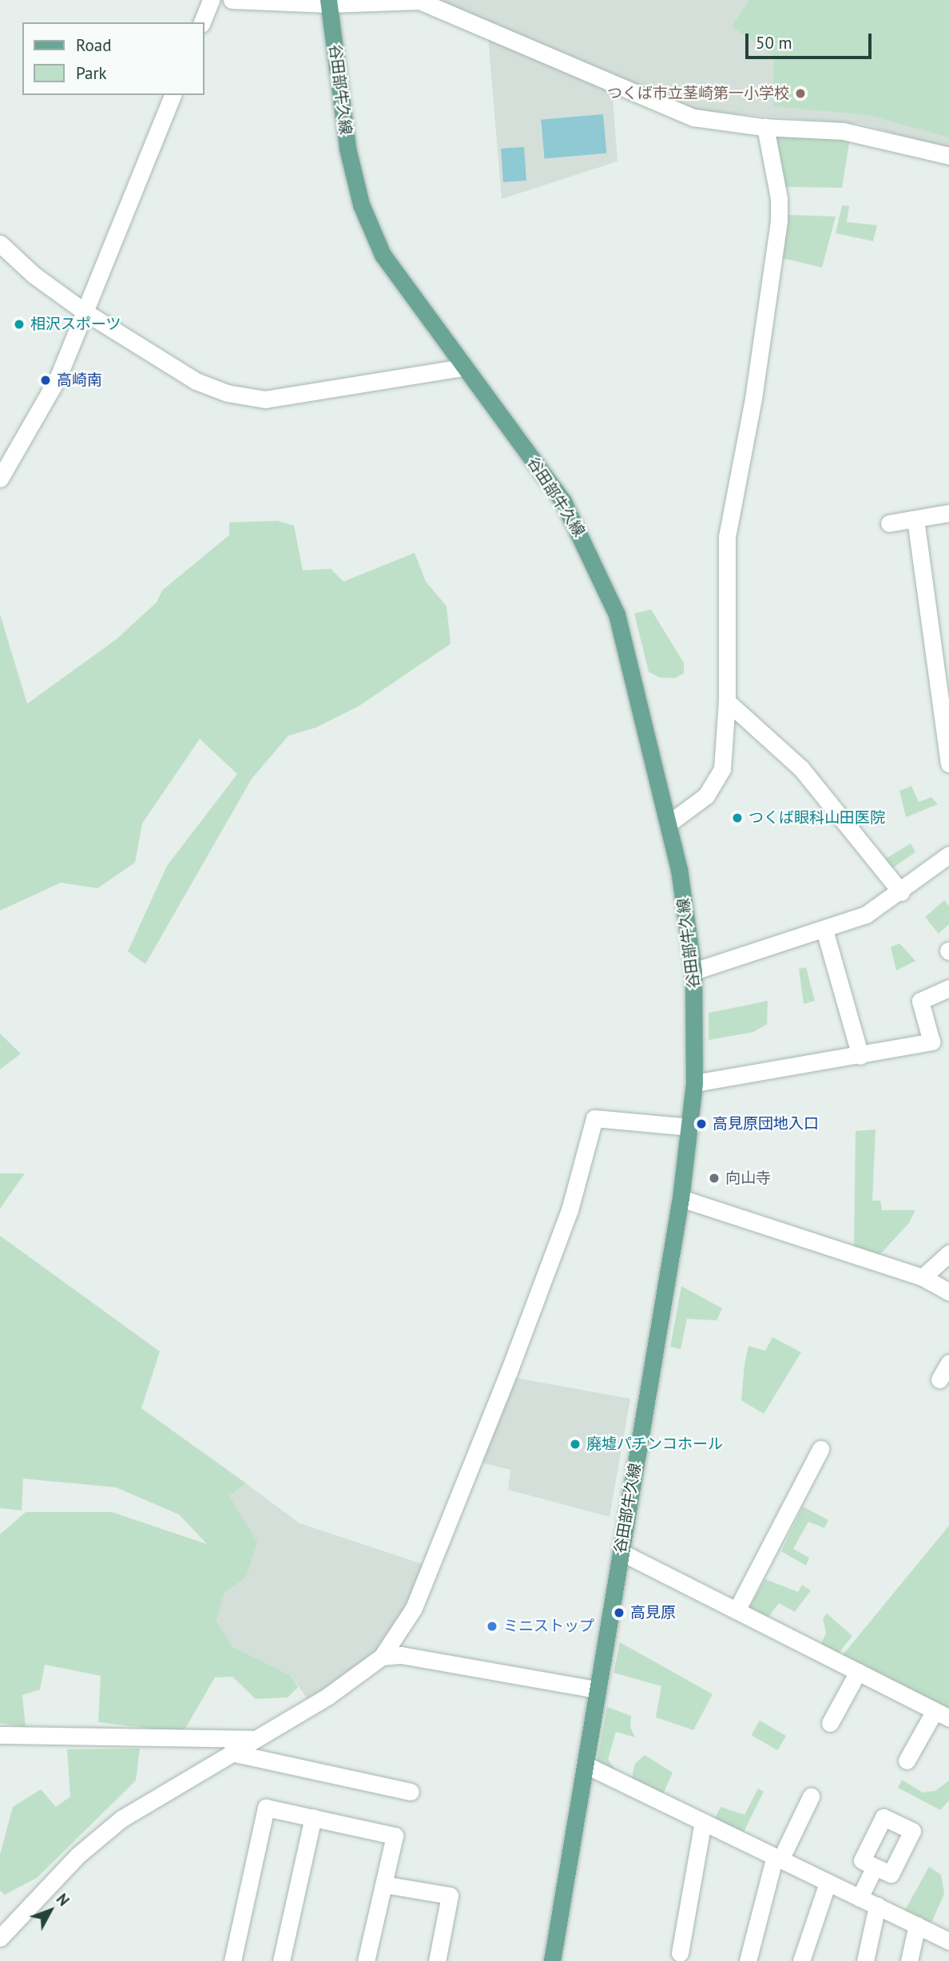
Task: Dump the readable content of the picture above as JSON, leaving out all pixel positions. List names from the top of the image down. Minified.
{"streets":{"main road":["谷田部牛久線"]},"places":["つくば市立茎崎第一小学校","相沢スポーツ","高崎南","つくば眼科山田医院","高見原団地入口","向山寺","廃墟パチンコホール","高見原","ミニストップ"],"legend":["Road","Park"],"scale_bar":"50 m","north":"top right"}
